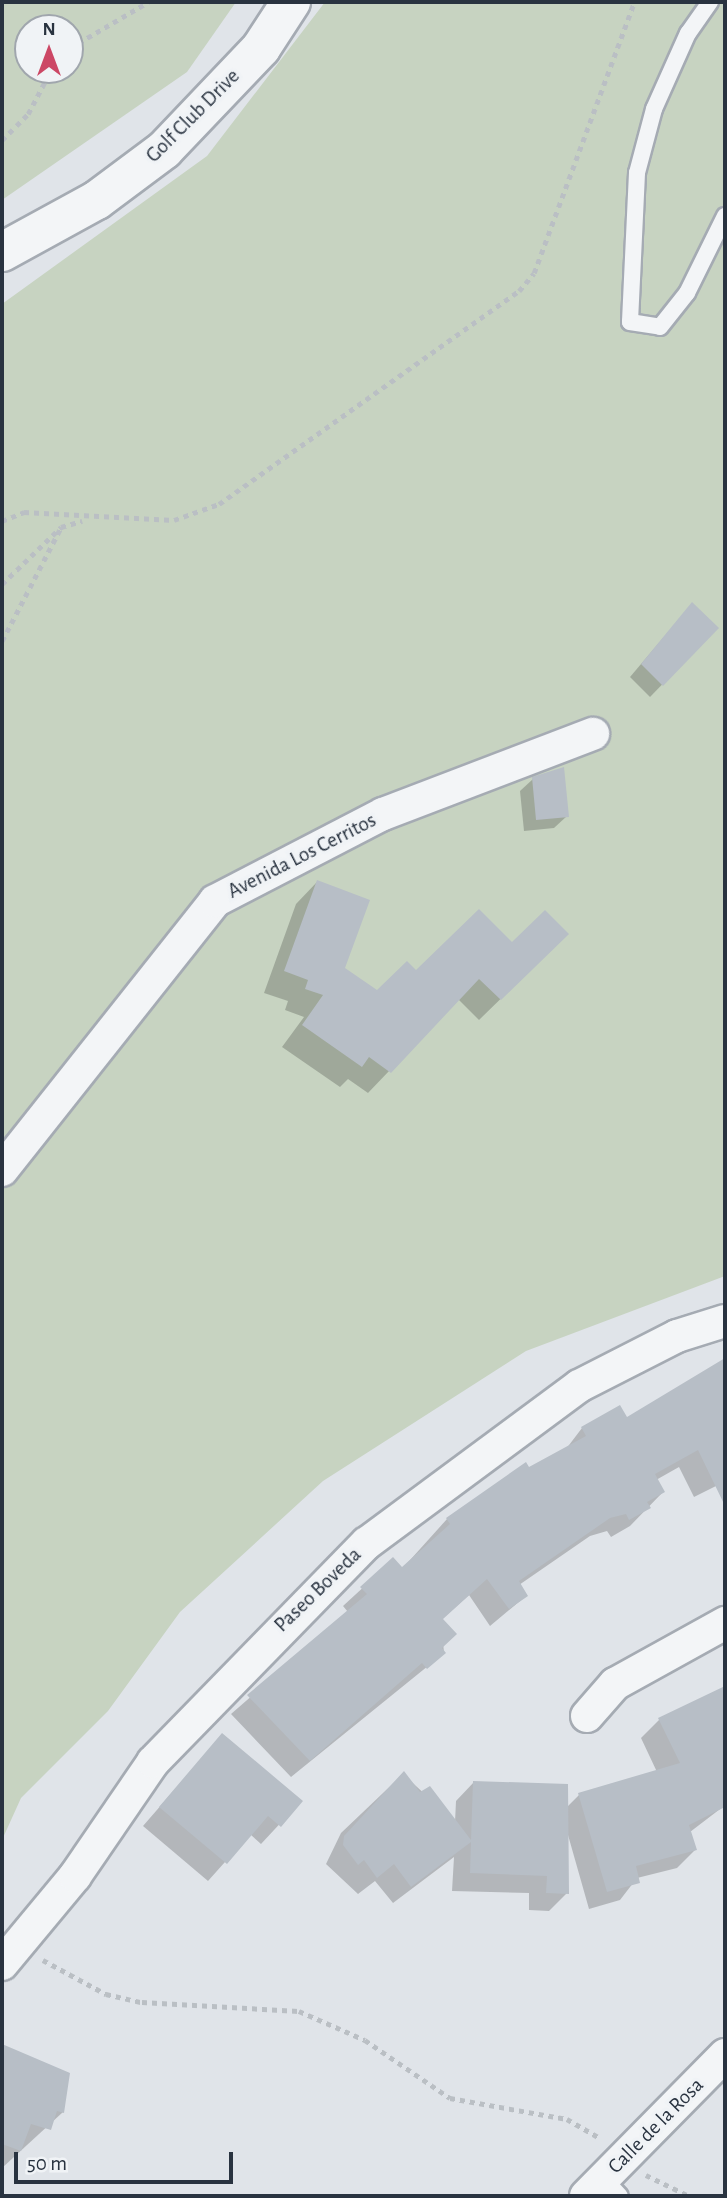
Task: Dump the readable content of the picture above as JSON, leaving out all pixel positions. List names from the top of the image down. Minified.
{"streets":{"street":["Golf Club Drive","Avenida Los Cerritos","Paseo Boveda","Calle de la Rosa"]},"scale_bar":"50 m","north":"top"}
